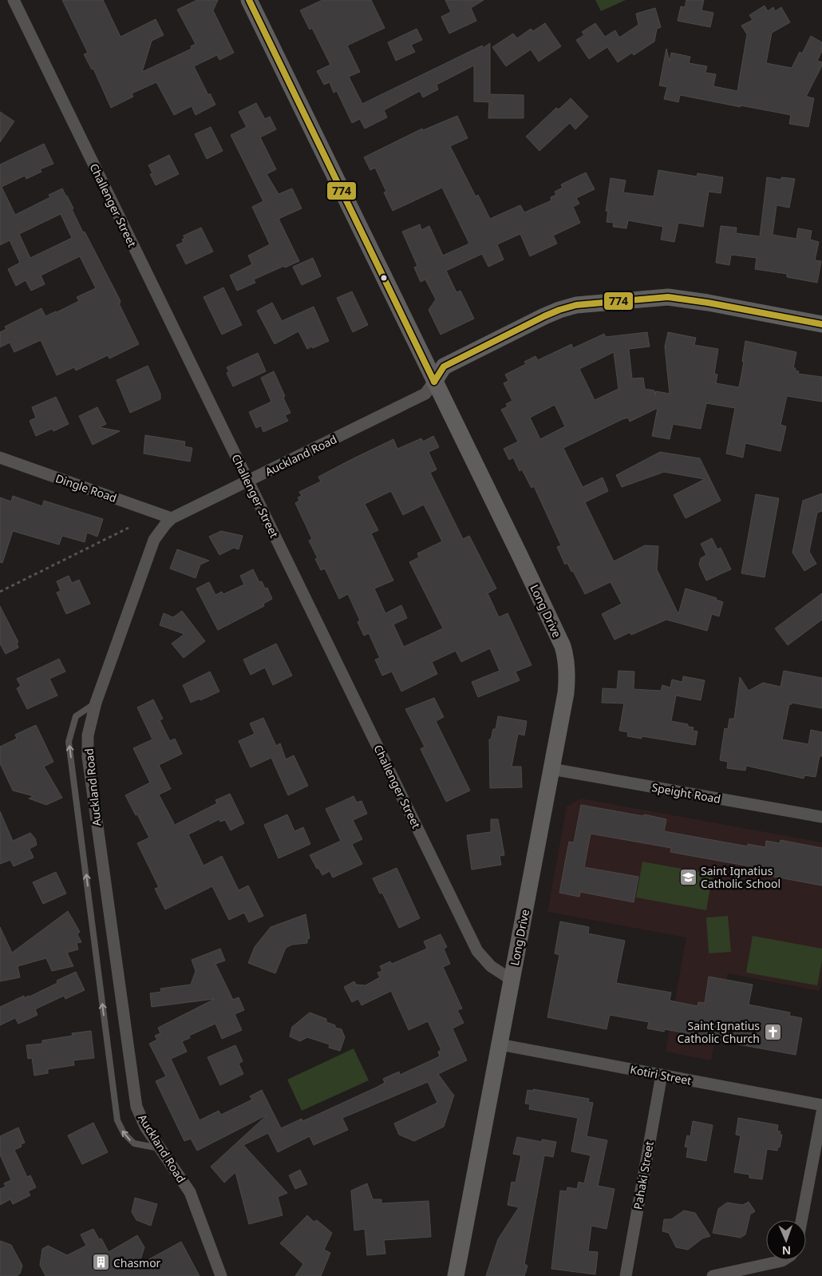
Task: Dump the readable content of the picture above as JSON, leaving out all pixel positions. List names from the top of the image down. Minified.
{"streets":{"street":["Challenger Street","Auckland Road","Dingle Road","Long Drive","Speight Road","Kotiri Street","Pahaki Street"]},"crossings":[["Challenger Street","Auckland Road"],["Challenger Street","Long Drive"],["Auckland Road","Dingle Road"],["Auckland Road","Long Drive"],["Long Drive","Speight Road"],["Long Drive","Kotiri Street"],["Kotiri Street","Pahaki Street"]],"places":{"school or university":["Saint Ignatius Catholic School"],"church":["Saint Ignatius Catholic Church"],"building":["Chasmor"]},"lines":["transit line 774"],"north":"bottom"}
